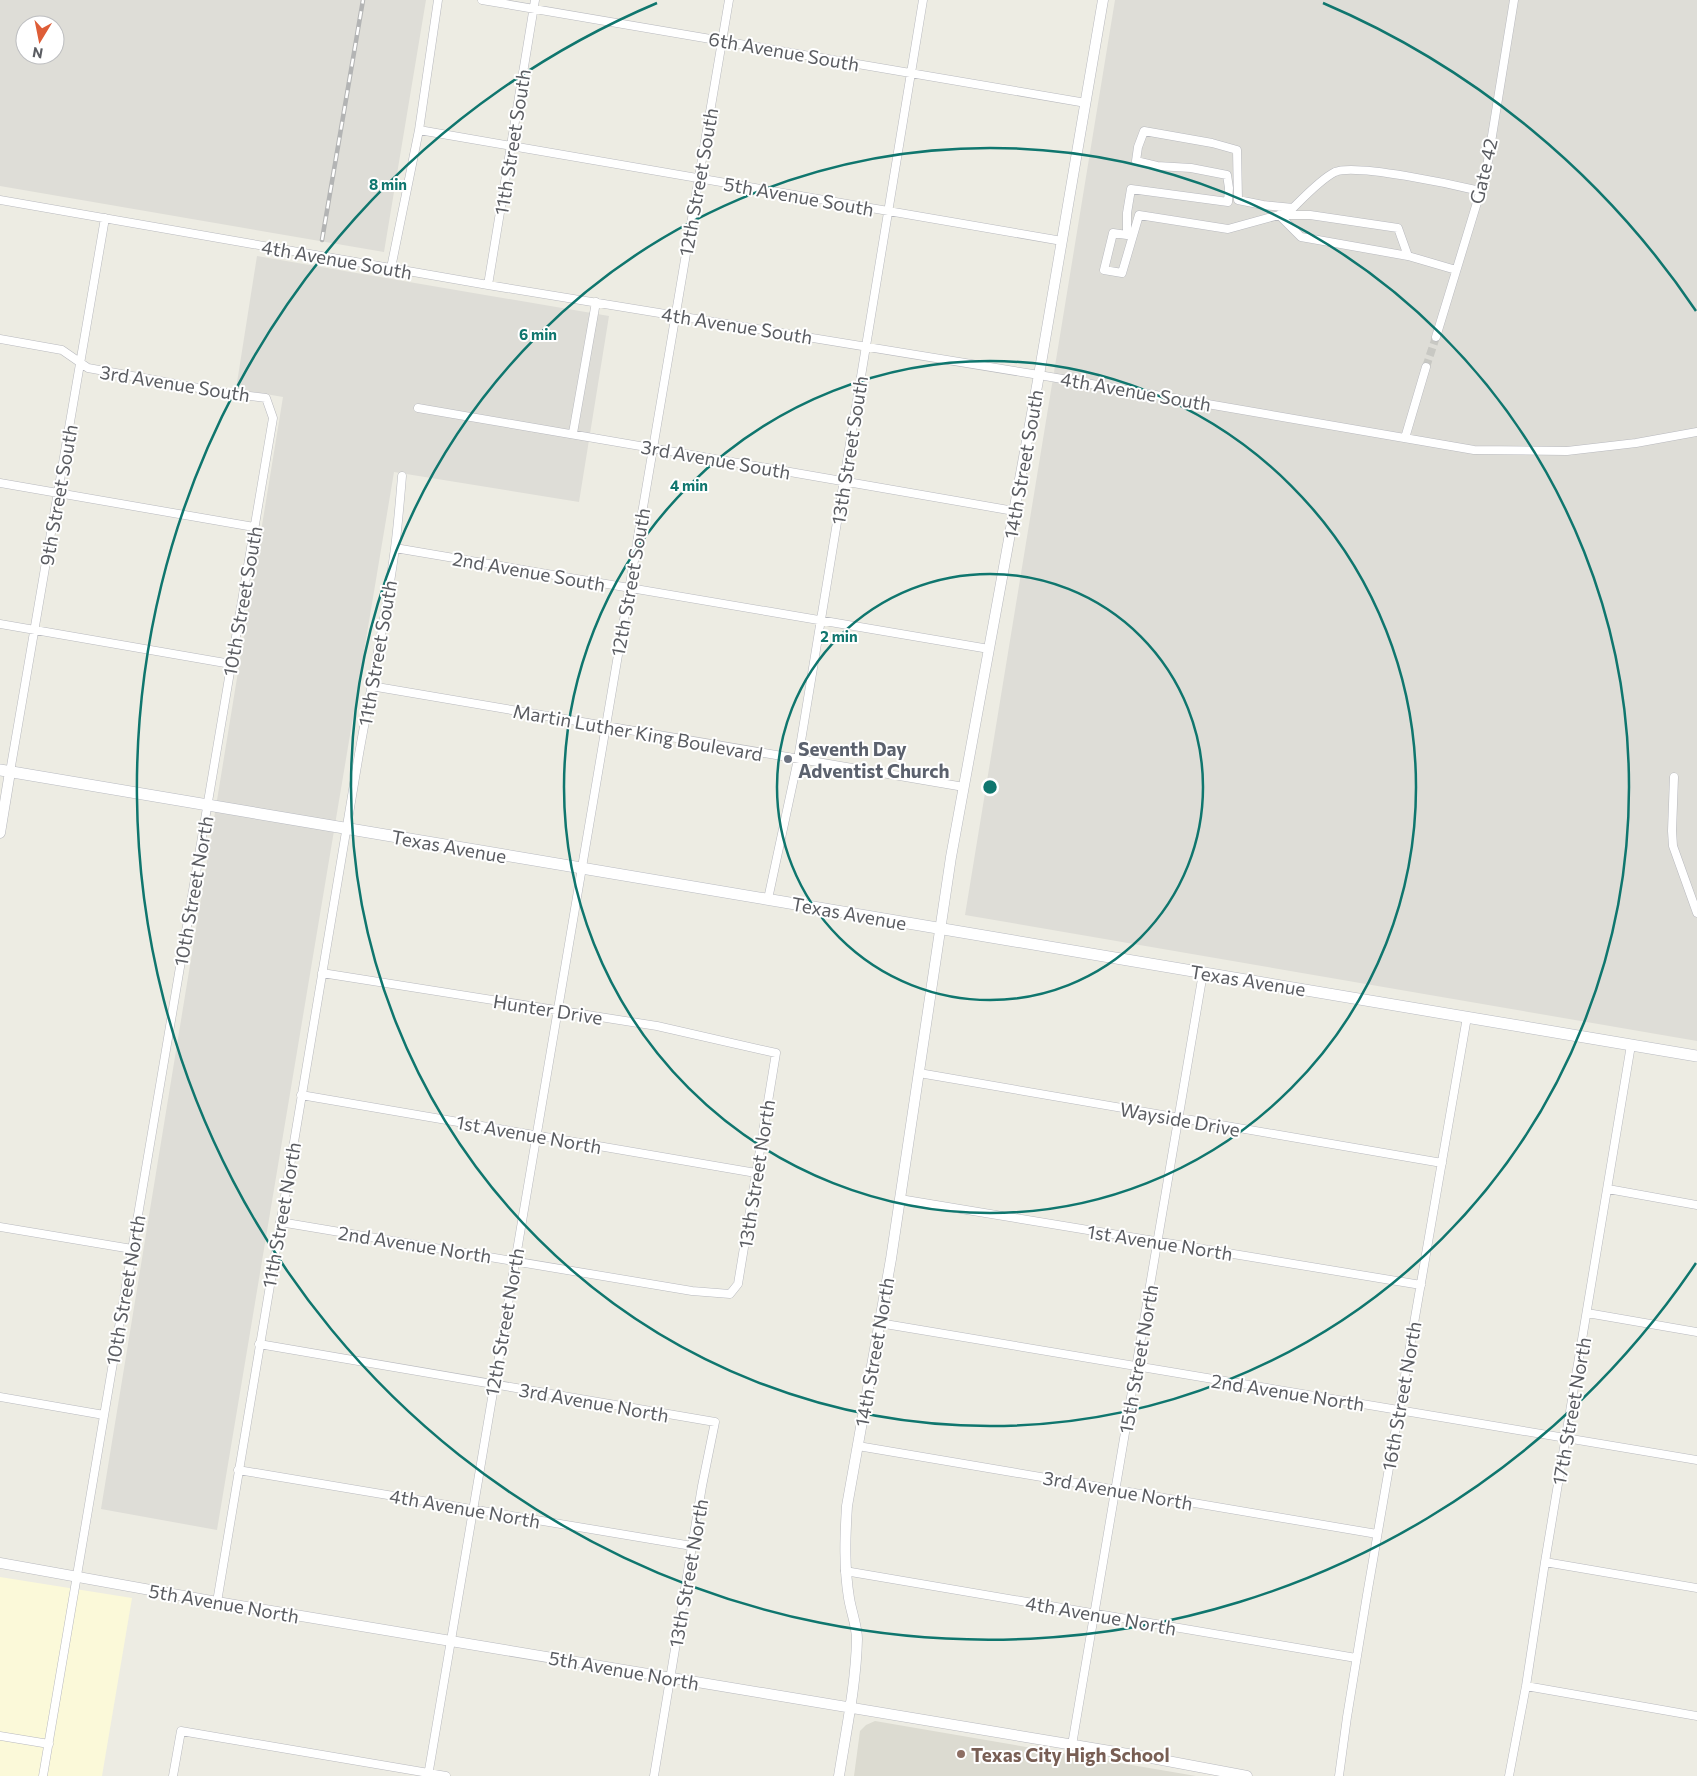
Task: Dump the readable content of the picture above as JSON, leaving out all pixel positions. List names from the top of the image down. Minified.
{"streets":{"main road":["Texas Avenue"],"street":["6th Avenue South","11th Street South","Gate 42","12th Street South","5th Avenue South","4th Avenue South","3rd Avenue South","13th Street South","14th Street South","9th Street South","2nd Avenue South","10th Street South","Martin Luther King Boulevard","10th Street North","Hunter Drive","Wayside Drive","1st Avenue North","13th Street North","11th Street North","2nd Avenue North","12th Street North","14th Street North","15th Street North","16th Street North","3rd Avenue North","17th Street North","4th Avenue North","5th Avenue North"]},"crossings":[["6th Avenue South","11th Street South"],["6th Avenue South","12th Street South"],["6th Avenue South","13th Street South"],["6th Avenue South","14th Street South"],["11th Street South","5th Avenue South"],["11th Street South","4th Avenue South"],["11th Street South","2nd Avenue South"],["11th Street South","Martin Luther King Boulevard"],["11th Street South","Texas Avenue"],["11th Street South","11th Street North"],["12th Street South","5th Avenue South"],["12th Street South","4th Avenue South"],["12th Street South","3rd Avenue South"],["12th Street South","2nd Avenue South"],["12th Street South","Martin Luther King Boulevard"],["12th Street South","Texas Avenue"],["12th Street South","12th Street North"],["5th Avenue South","13th Street South"],["5th Avenue South","14th Street South"],["4th Avenue South","13th Street South"],["4th Avenue South","14th Street South"],["4th Avenue South","9th Street South"],["3rd Avenue South","13th Street South"],["3rd Avenue South","14th Street South"],["3rd Avenue South","9th Street South"],["3rd Avenue South","10th Street South"],["13th Street South","2nd Avenue South"],["13th Street South","Martin Luther King Boulevard"],["13th Street South","Texas Avenue"],["14th Street South","2nd Avenue South"],["14th Street South","Martin Luther King Boulevard"],["14th Street South","Texas Avenue"],["14th Street South","14th Street North"],["9th Street South","Texas Avenue"],["10th Street South","Texas Avenue"],["10th Street South","10th Street North"],["Texas Avenue","10th Street North"],["Texas Avenue","11th Street North"],["Texas Avenue","12th Street North"],["Texas Avenue","14th Street North"],["Texas Avenue","15th Street North"],["Texas Avenue","16th Street North"],["Texas Avenue","17th Street North"],["10th Street North","5th Avenue North"],["Hunter Drive","13th Street North"],["Hunter Drive","11th Street North"],["Hunter Drive","12th Street North"],["Wayside Drive","14th Street North"],["Wayside Drive","15th Street North"],["Wayside Drive","16th Street North"],["1st Avenue North","13th Street North"],["1st Avenue North","11th Street North"],["1st Avenue North","12th Street North"],["1st Avenue North","14th Street North"],["1st Avenue North","15th Street North"],["1st Avenue North","16th Street North"],["13th Street North","2nd Avenue North"],["13th Street North","3rd Avenue North"],["13th Street North","4th Avenue North"],["13th Street North","5th Avenue North"],["11th Street North","2nd Avenue North"],["11th Street North","3rd Avenue North"],["11th Street North","4th Avenue North"],["11th Street North","5th Avenue North"],["2nd Avenue North","12th Street North"],["2nd Avenue North","14th Street North"],["2nd Avenue North","15th Street North"],["2nd Avenue North","16th Street North"],["2nd Avenue North","17th Street North"],["12th Street North","3rd Avenue North"],["12th Street North","4th Avenue North"],["12th Street North","5th Avenue North"],["14th Street North","3rd Avenue North"],["14th Street North","4th Avenue North"],["14th Street North","5th Avenue North"],["15th Street North","3rd Avenue North"],["15th Street North","4th Avenue North"],["15th Street North","5th Avenue North"],["16th Street North","3rd Avenue North"],["16th Street North","4th Avenue North"]],"places":["Seventh Day Adventist Church","Texas City High School"],"north":"bottom","rings":["8 min","6 min","4 min","2 min"]}
